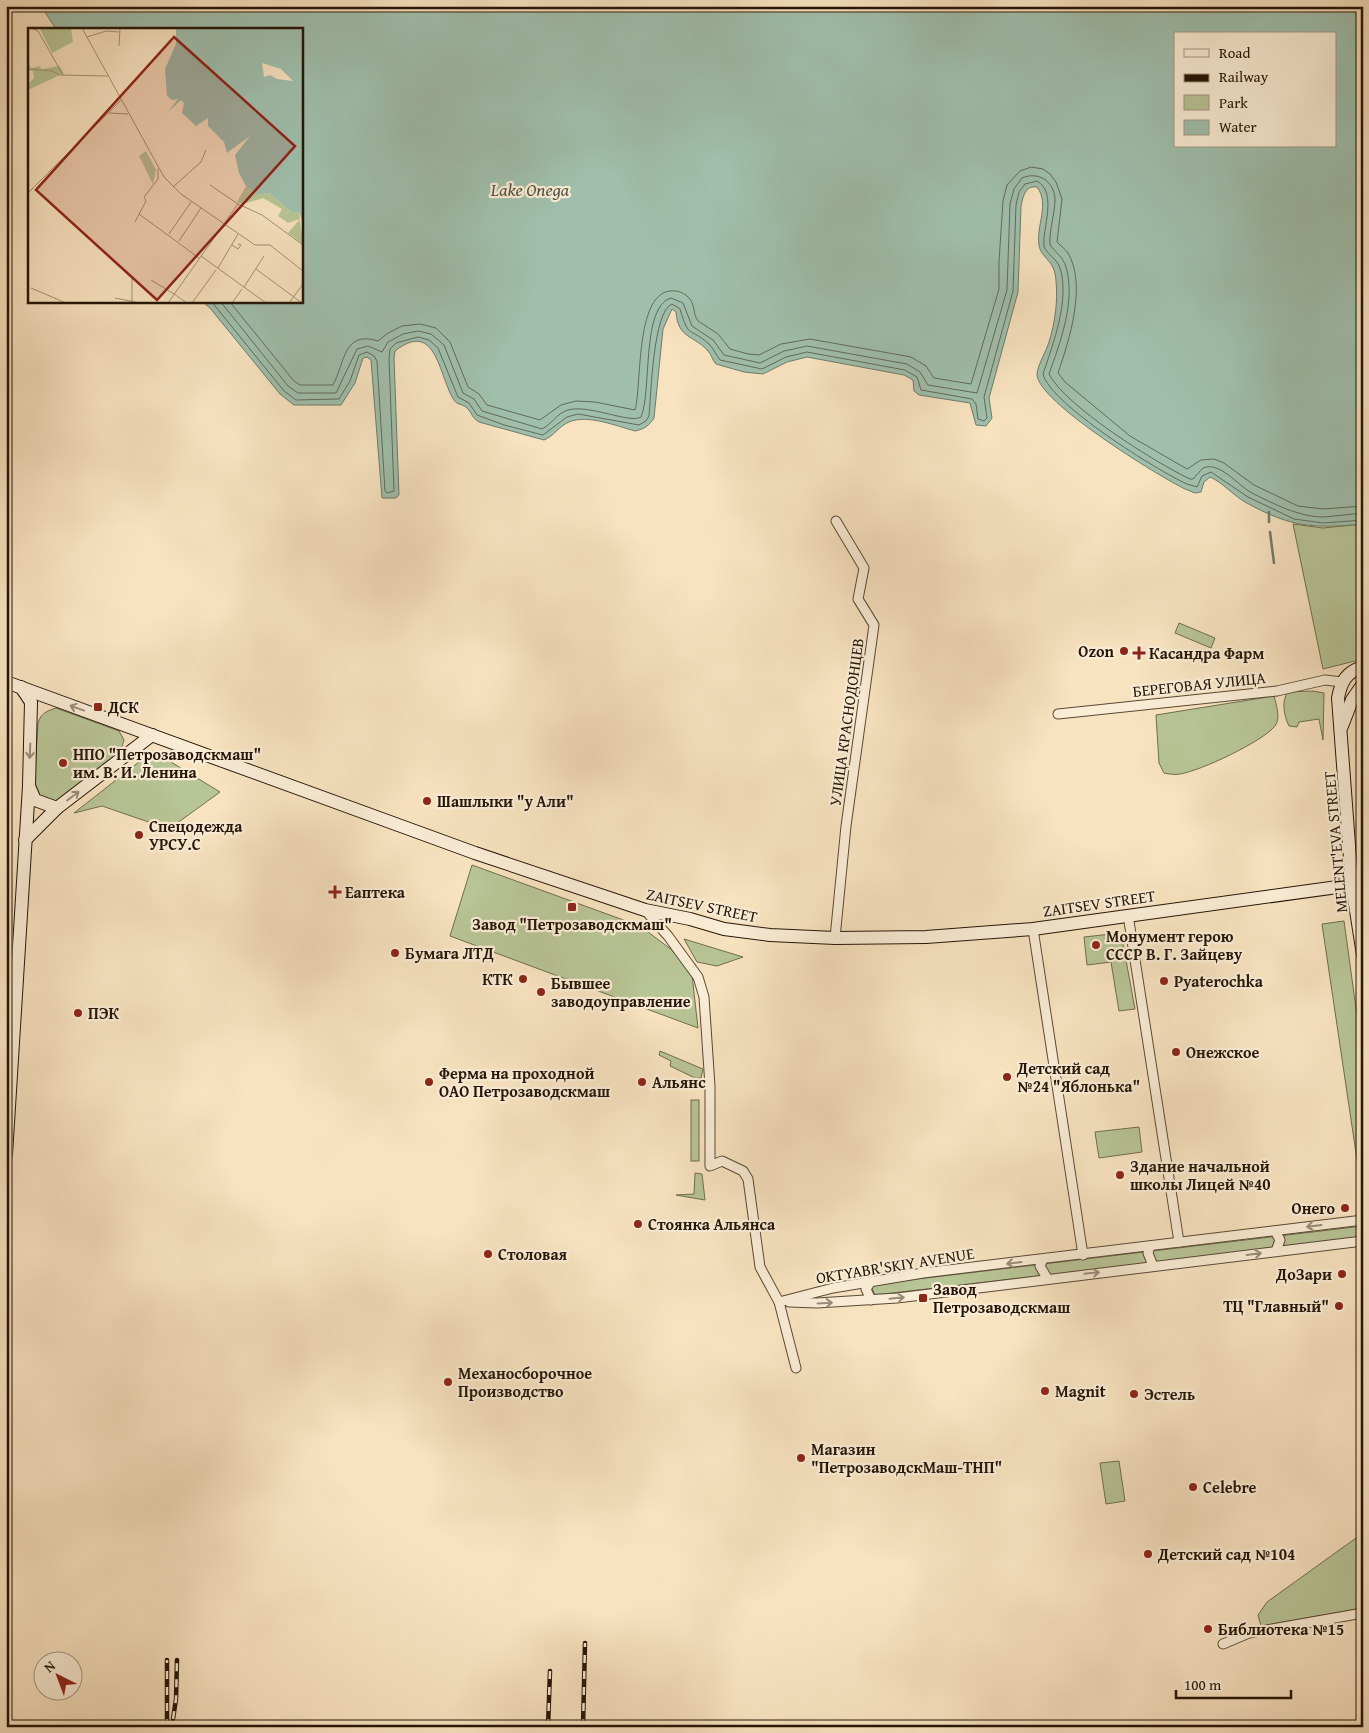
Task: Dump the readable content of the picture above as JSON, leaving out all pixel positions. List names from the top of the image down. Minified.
{"streets":{"main road":["MELENT'EVA STREET","ZAITSEV STREET"],"street":["БЕРЕГОВАЯ УЛИЦА","УЛИЦА КРАСНОДОНЦЕВ","OKTYABR'SKIY AVENUE"]},"crossings":[["БЕРЕГОВАЯ УЛИЦА","MELENT'EVA STREET"],["УЛИЦА КРАСНОДОНЦЕВ","ZAITSEV STREET"],["MELENT'EVA STREET","ZAITSEV STREET"]],"water":["Lake Onega"],"places":{"other":["Ozon","НПО \"Петрозаводскмаш\" им. В. И. Ленина","Шашлыки \"у Али\"","Спецодежда УРСУ.С","Монумент герою СССР В. Г. Зайцеву","Бумага ЛТД","КТК","Pyaterochka","Бывшее заводоуправление","ПЭК","Онежское","Детский сад №24 \"Яблонька\"","Ферма на проходной ОАО Петрозаводскмаш","Альянс","Здание начальной школы Лицей №40","Онего","Стоянка Альянса","Столовая","ДоЗари","ТЦ \"Главный\"","Механосборочное Производство","Magnit","Эстель","Магазин \"ПетрозаводскМаш-ТНП\"","Celebre","Детский сад №104","Библиотека №15"],"health":["Касандра Фарм","Еаптека"],"transit":["ДСК","Завод \"Петрозаводскмаш\"","Завод Петрозаводскмаш"]},"legend":["Road","Railway","Park","Water"],"scale_bar":"100 m","north":"top left"}
